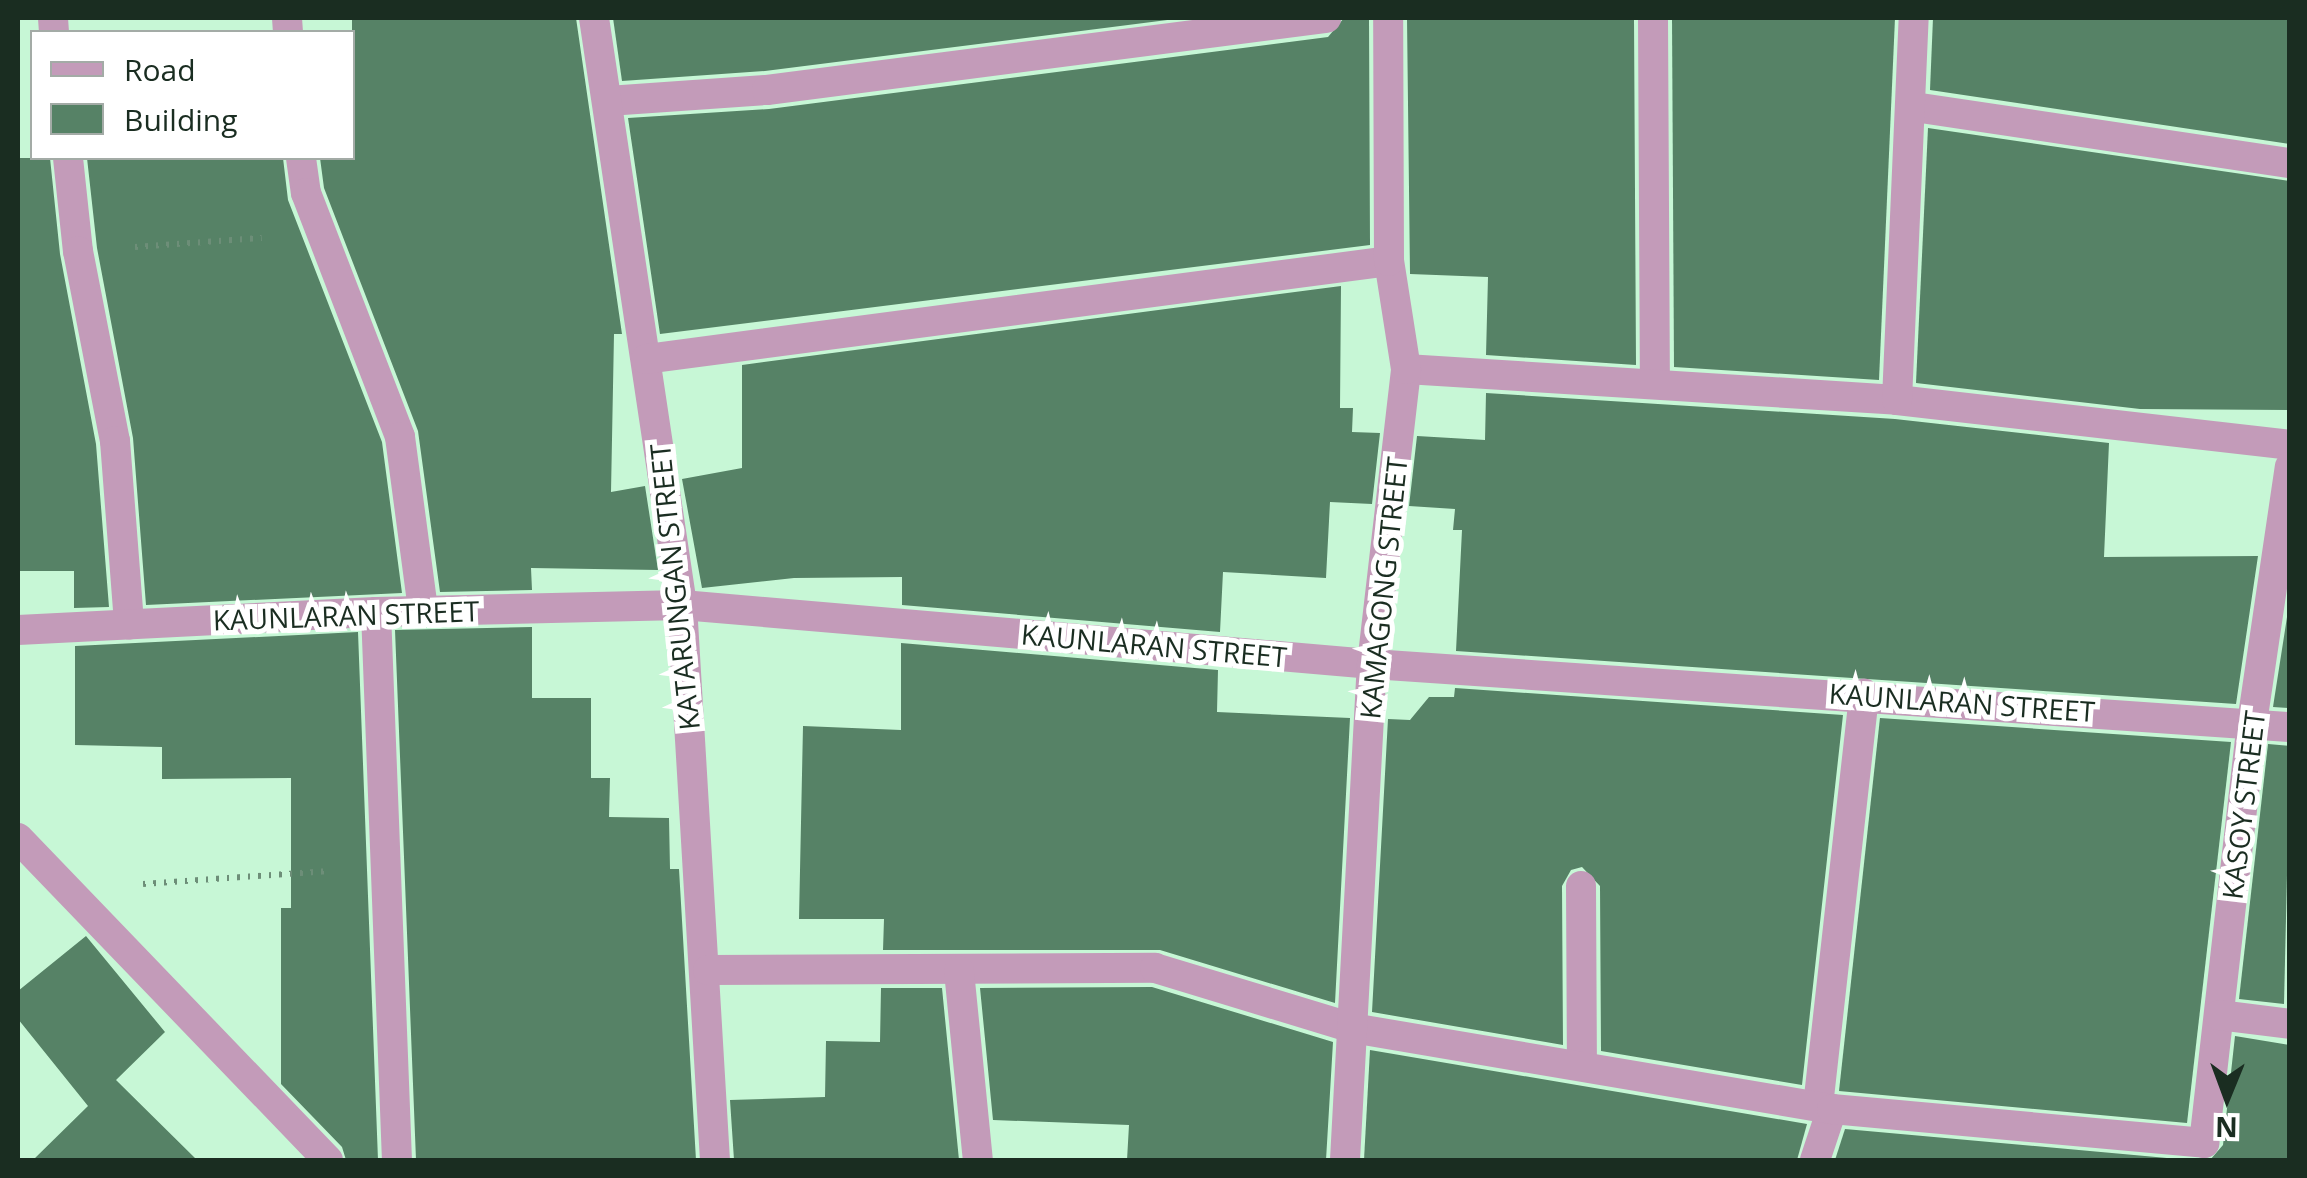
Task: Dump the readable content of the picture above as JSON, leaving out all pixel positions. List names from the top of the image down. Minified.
{"streets":{"street":["KATARUNGAN STREET","KAMAGONG STREET","KAUNLARAN STREET","KASOY STREET"]},"crossings":[["KATARUNGAN STREET","KAUNLARAN STREET"],["KAMAGONG STREET","KAUNLARAN STREET"],["KAUNLARAN STREET","KASOY STREET"]],"legend":["Road","Building"],"north":"bottom"}
